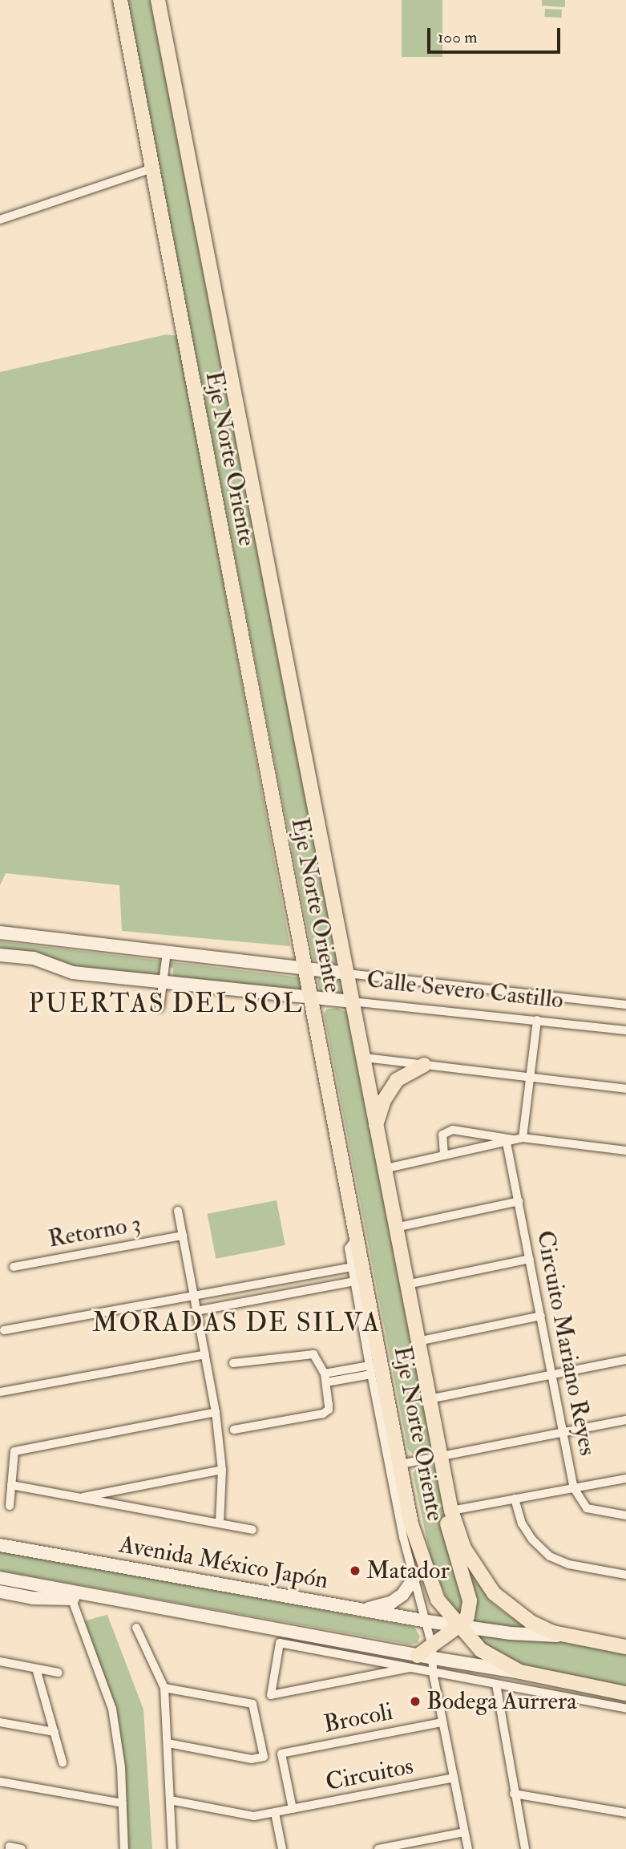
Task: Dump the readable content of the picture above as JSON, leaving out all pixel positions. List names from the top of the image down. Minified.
{"streets":{"main road":["Eje Norte Oriente"],"street":["Calle Severo Castillo","Retorno 3","Circuito Mariano Reyes","Avenida México Japón","Brocoli","Circuitos"]},"crossings":[["Eje Norte Oriente","Calle Severo Castillo"],["Eje Norte Oriente","Avenida México Japón"],["Calle Severo Castillo","Circuito Mariano Reyes"],["Brocoli","Circuitos"]],"districts":["PUERTAS DEL SOL","MORADAS DE SILVA"],"places":["Matador","Bodega Aurrera"],"scale_bar":"100 m"}
